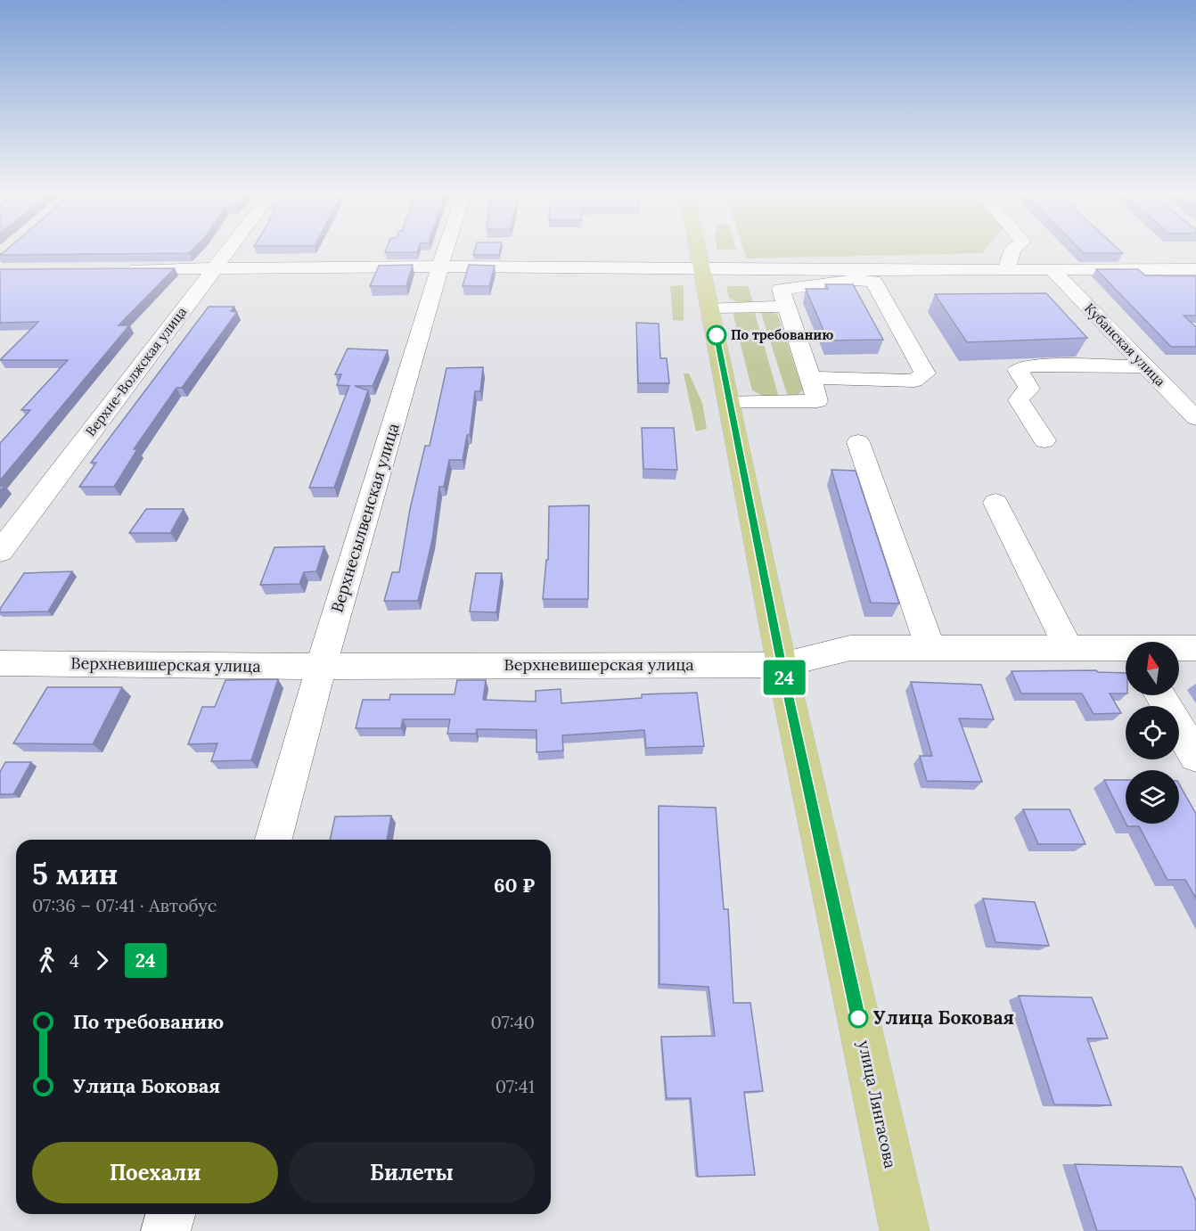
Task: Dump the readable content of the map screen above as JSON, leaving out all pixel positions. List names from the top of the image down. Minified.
{"streets":{"main road":["улица Лянгасова"],"street":["Кубанская улица","Верхне-Волжская улица","Верхнесылвенская улица","Верхневишерская улица"]},"crossings":[["Верхнесылвенская улица","Верхневишерская улица"],["Верхневишерская улица","улица Лянгасова"]],"places":["По требованию","Улица Боковая"],"lines":["bus line 24"],"north":"top","page":{"on_map":"24","heading":["5 мин","07:36 – 07:41 · Автобус","60 ₽"],"legs":["4","24"],"list":[{"name":"По требованию","value":"07:40"},{"name":"Улица Боковая","value":"07:41"}],"buttons":["Поехали","Билеты"]}}
